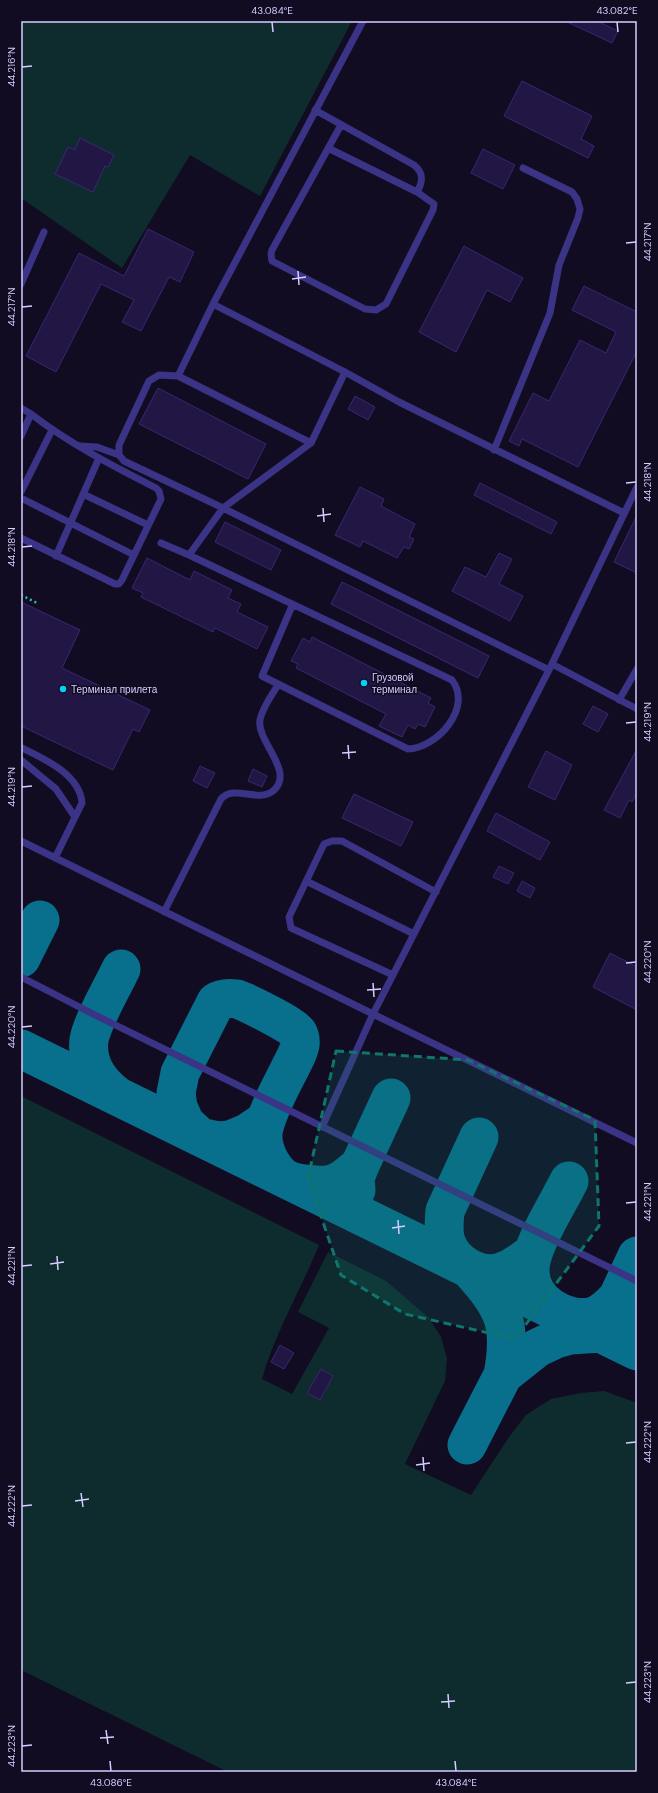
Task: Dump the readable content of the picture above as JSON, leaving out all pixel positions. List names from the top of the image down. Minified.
{"places":["Грузовой терминал","Терминал прилета"],"coordinates":["43.084°E","43.082°E","44.216°N","44.217°N","44.218°N","44.219°N","44.220°N","44.221°N","44.222°N","44.223°N","43.086°E"]}
